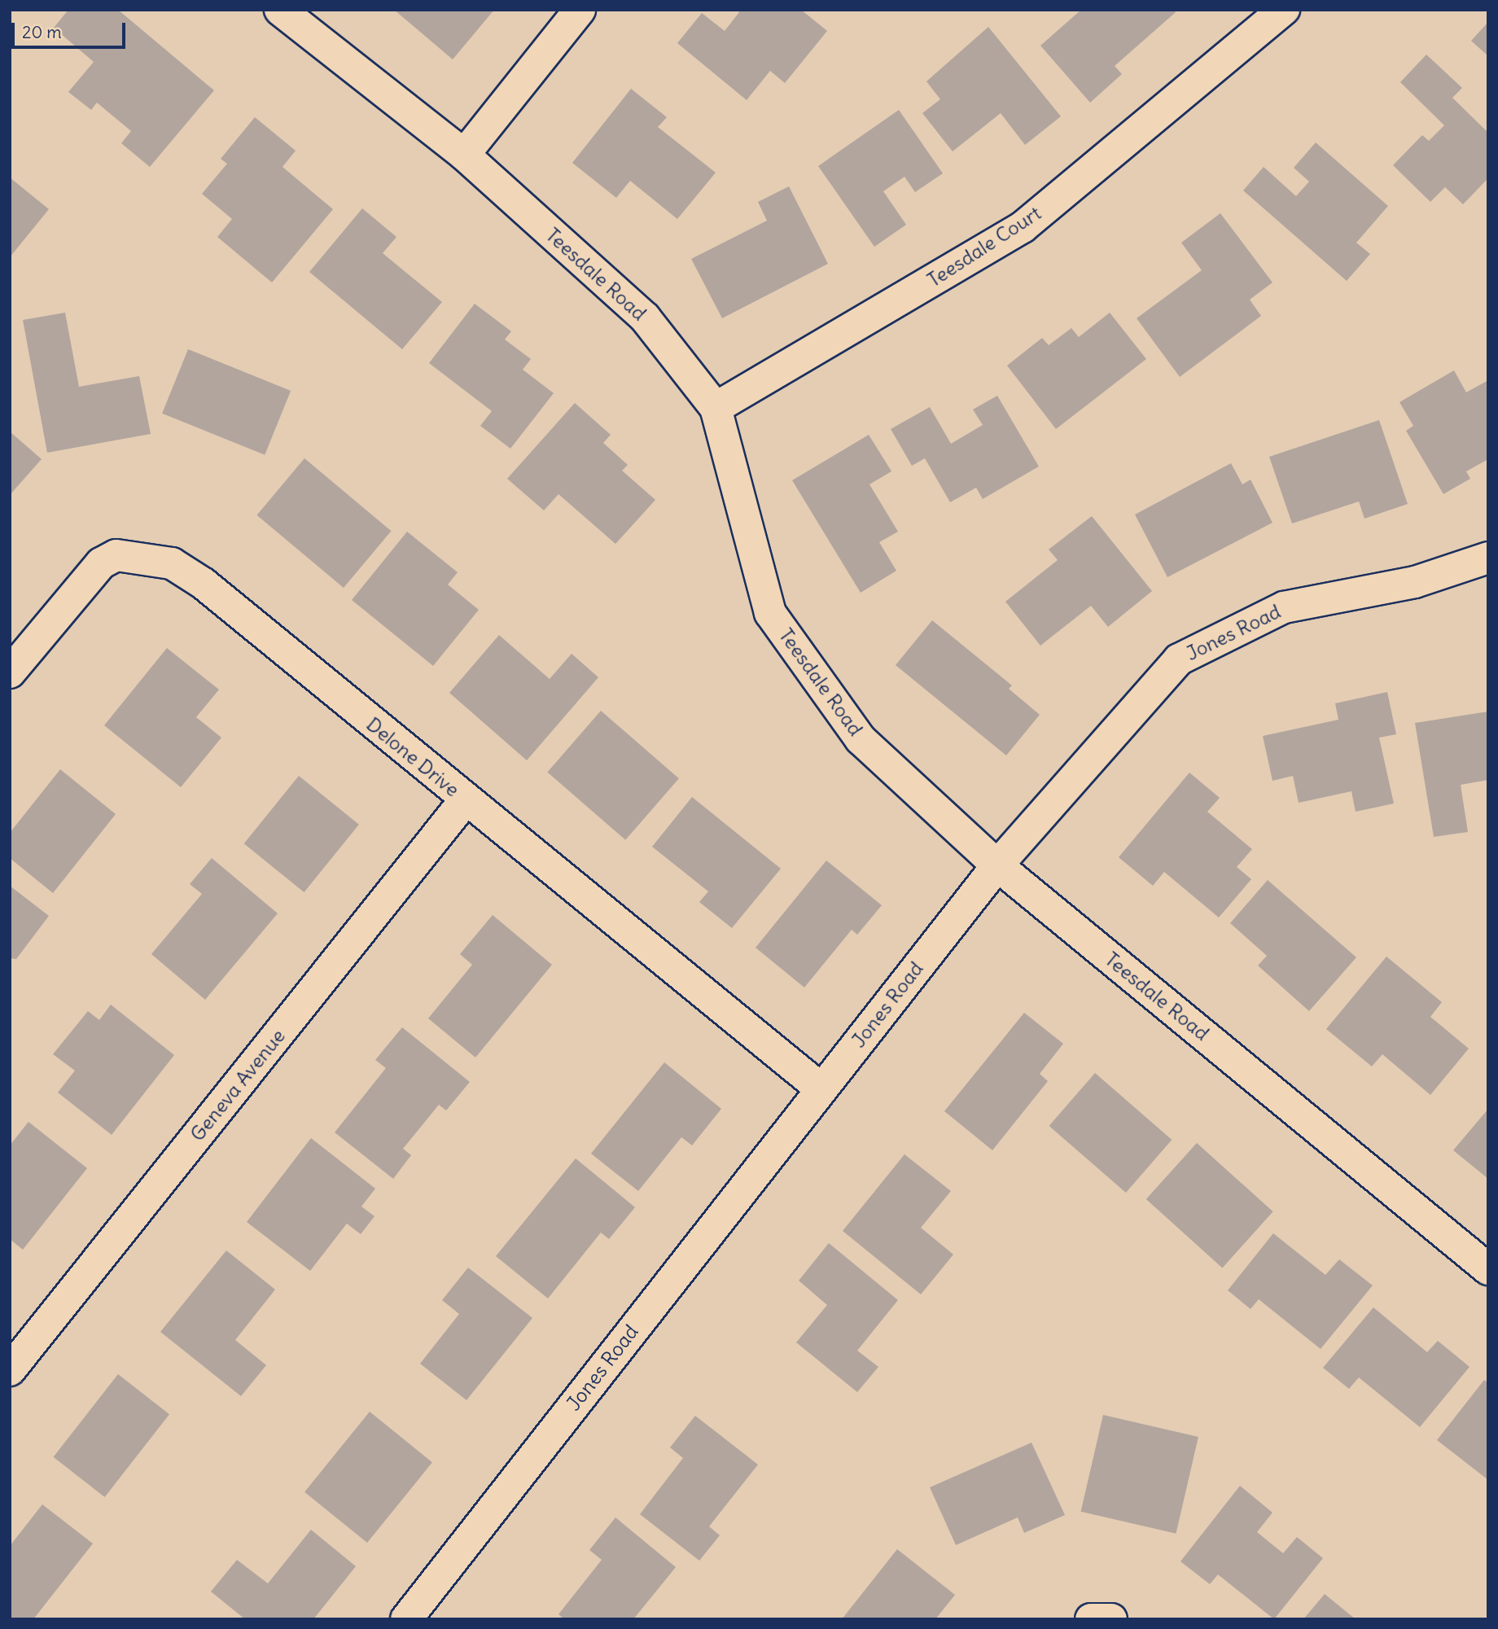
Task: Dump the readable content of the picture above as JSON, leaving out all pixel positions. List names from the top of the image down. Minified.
{"streets":{"street":["Teesdale Court","Teesdale Road","Jones Road","Delone Drive","Geneva Avenue"]},"crossings":[["Teesdale Court","Teesdale Road"],["Teesdale Road","Jones Road"],["Jones Road","Delone Drive"],["Delone Drive","Geneva Avenue"]],"scale_bar":"20 m"}
